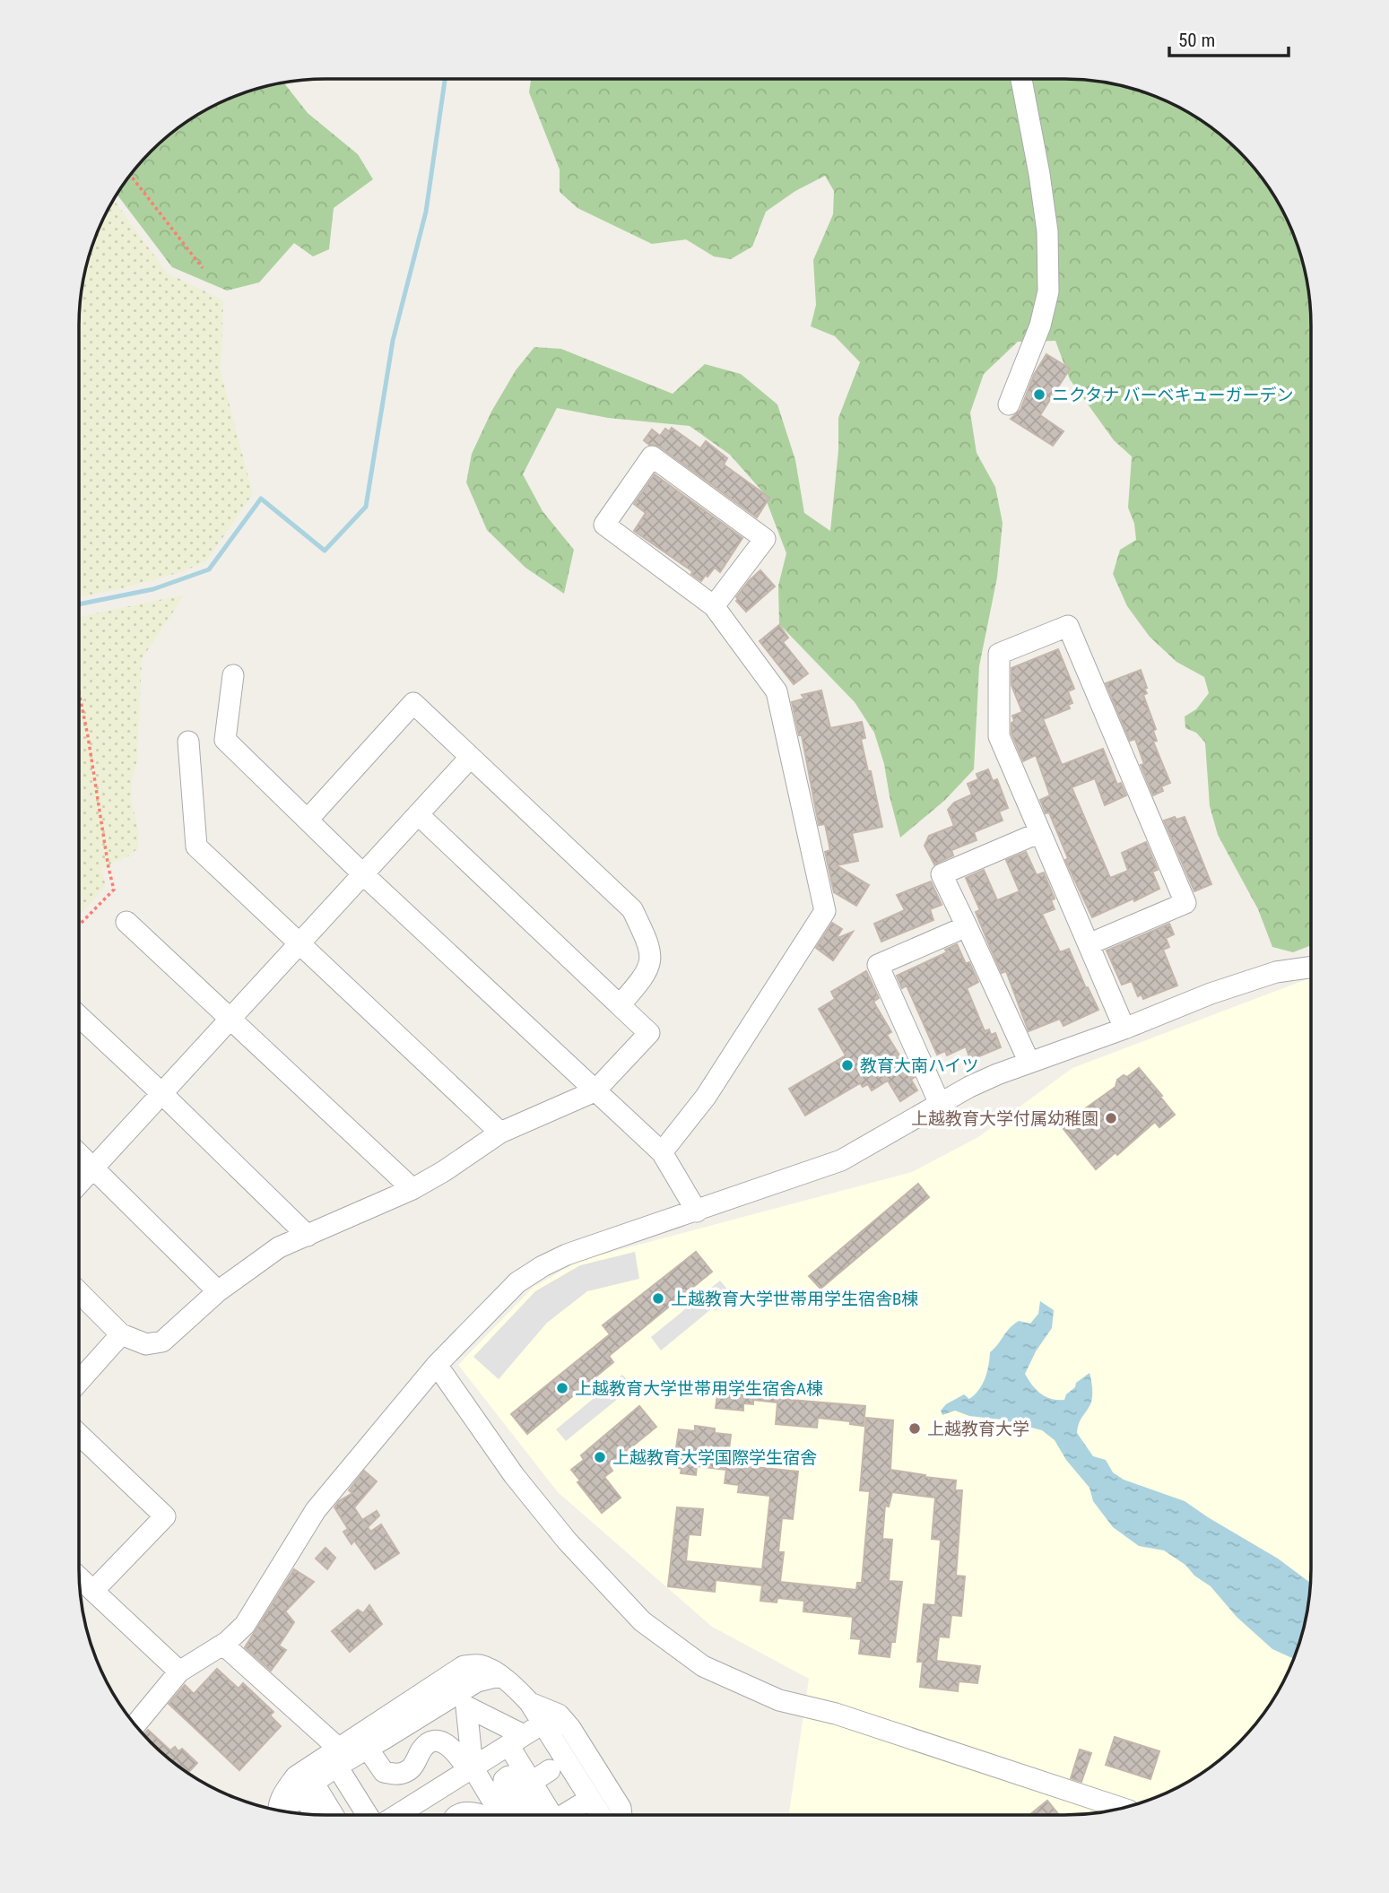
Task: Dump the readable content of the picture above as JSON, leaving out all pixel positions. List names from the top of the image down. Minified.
{"places":["ニクタナ バーベキューガーデン","教育大南ハイツ","上越教育大学付属幼稚園","上越教育大学世帯用学生宿舎B棟","上越教育大学世帯用学生宿舎A棟","上越教育大学","上越教育大学国際学生宿舎"],"scale_bar":"50 m"}
